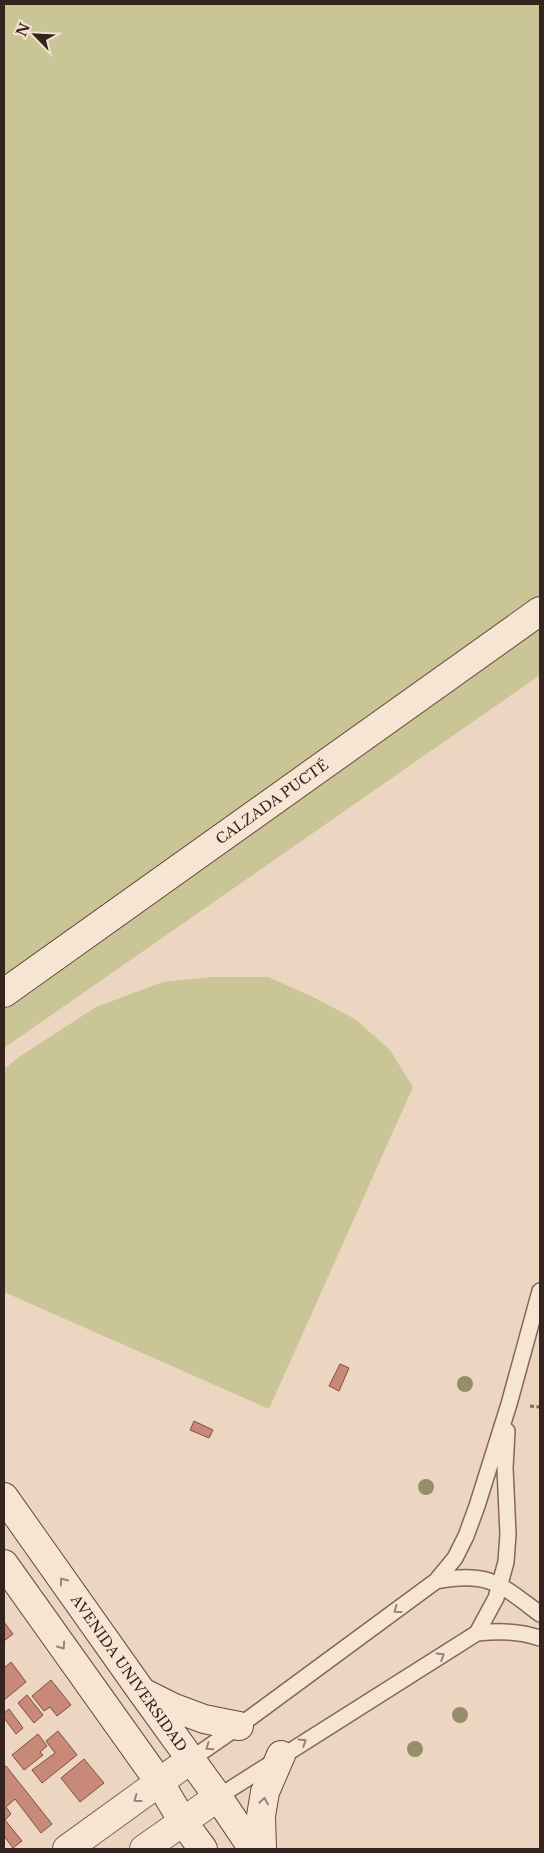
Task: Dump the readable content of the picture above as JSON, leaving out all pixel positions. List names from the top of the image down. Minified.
{"streets":{"street":["CALZADA PUCTÉ","AVENIDA UNIVERSIDAD"]},"north":"top left"}
